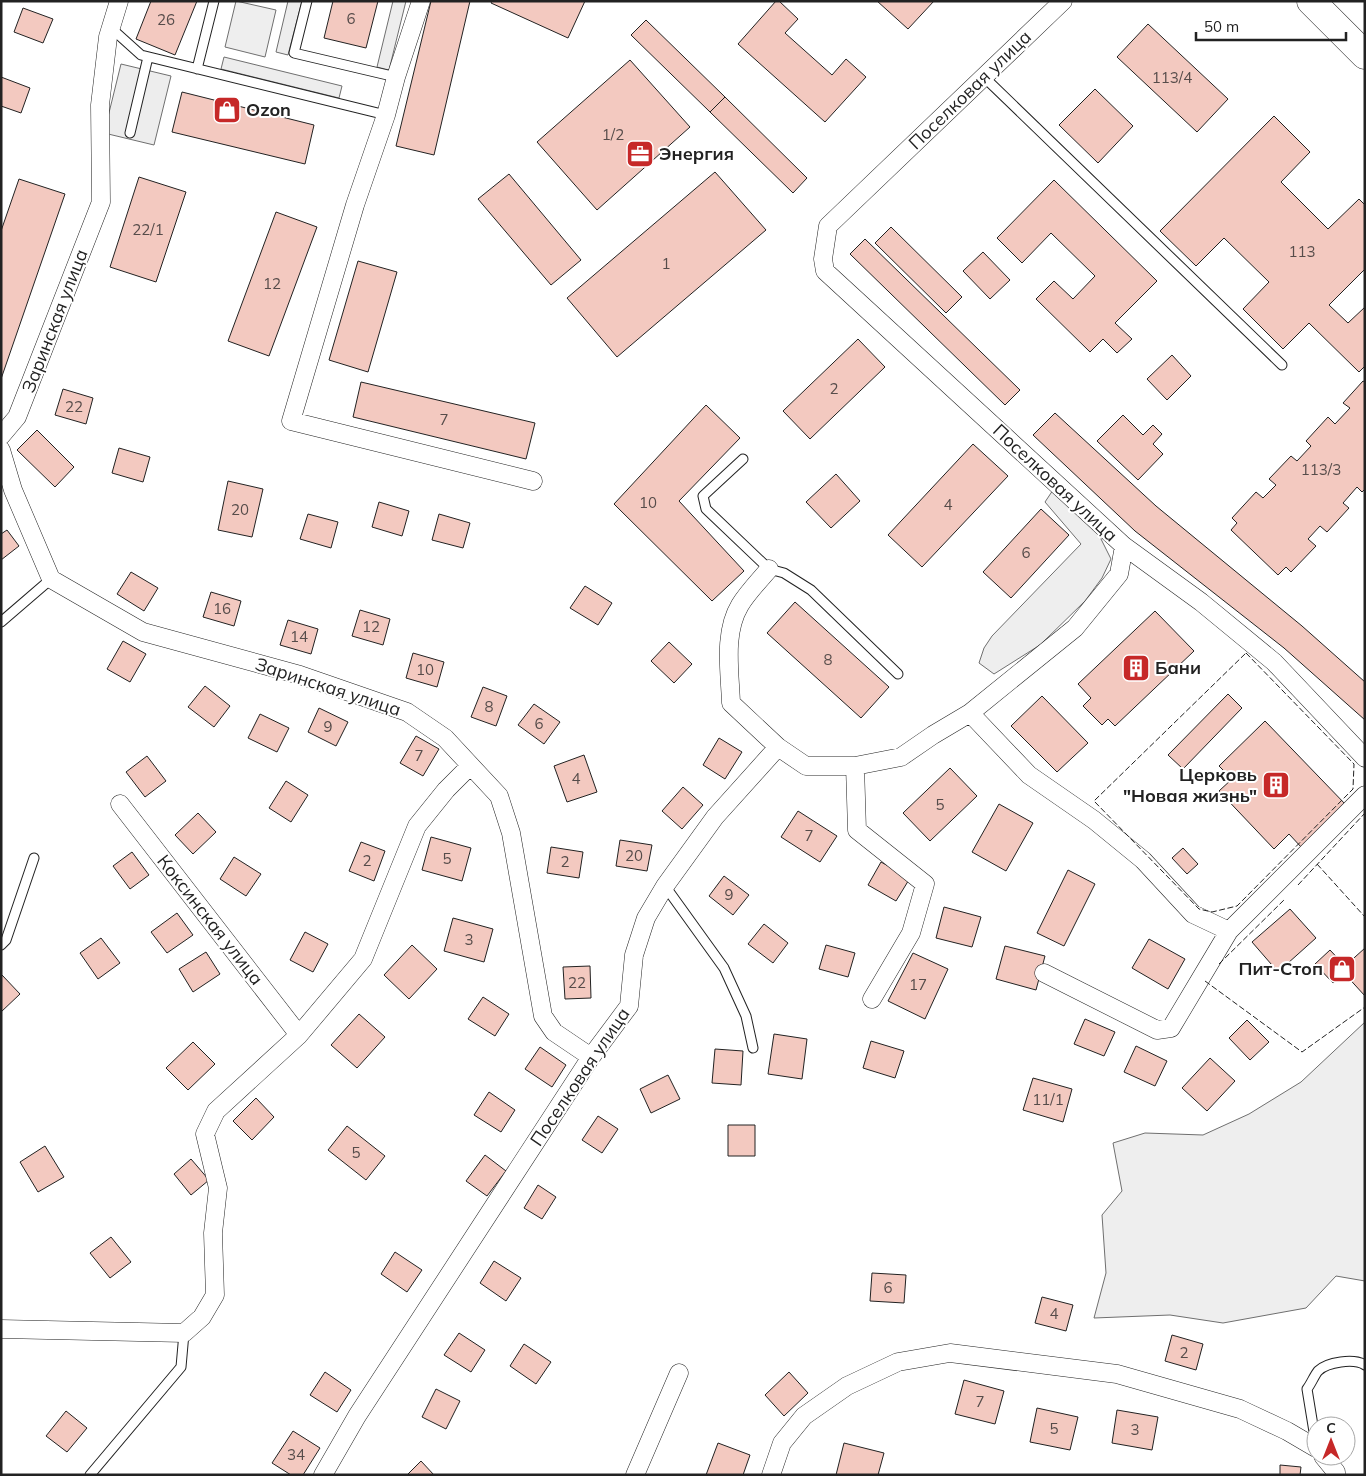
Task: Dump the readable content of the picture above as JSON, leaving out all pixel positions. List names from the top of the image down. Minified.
{"streets":{"street":["Поселковая улица","Заринская улица","Коксинская улица"]},"crossings":[["Поселковая улица","Заринская улица"]],"places":{"shop":["Ozon","Пит-Стоп"],"office":["Энергия"],"building":["Бани","Церковь \"Новая жизнь\""]},"house_numbers":["6","26","113/4","1/2","22/1","113","1","12","2","22","7","113/3","10","4","20","6","16","12","14","8","10","8","6","9","7","4","5","7","20","5","2","2","9","3","22","17","11/1","5","6","4","2","7","5","3","34"],"scale_bar":"50 m","north":"top"}
